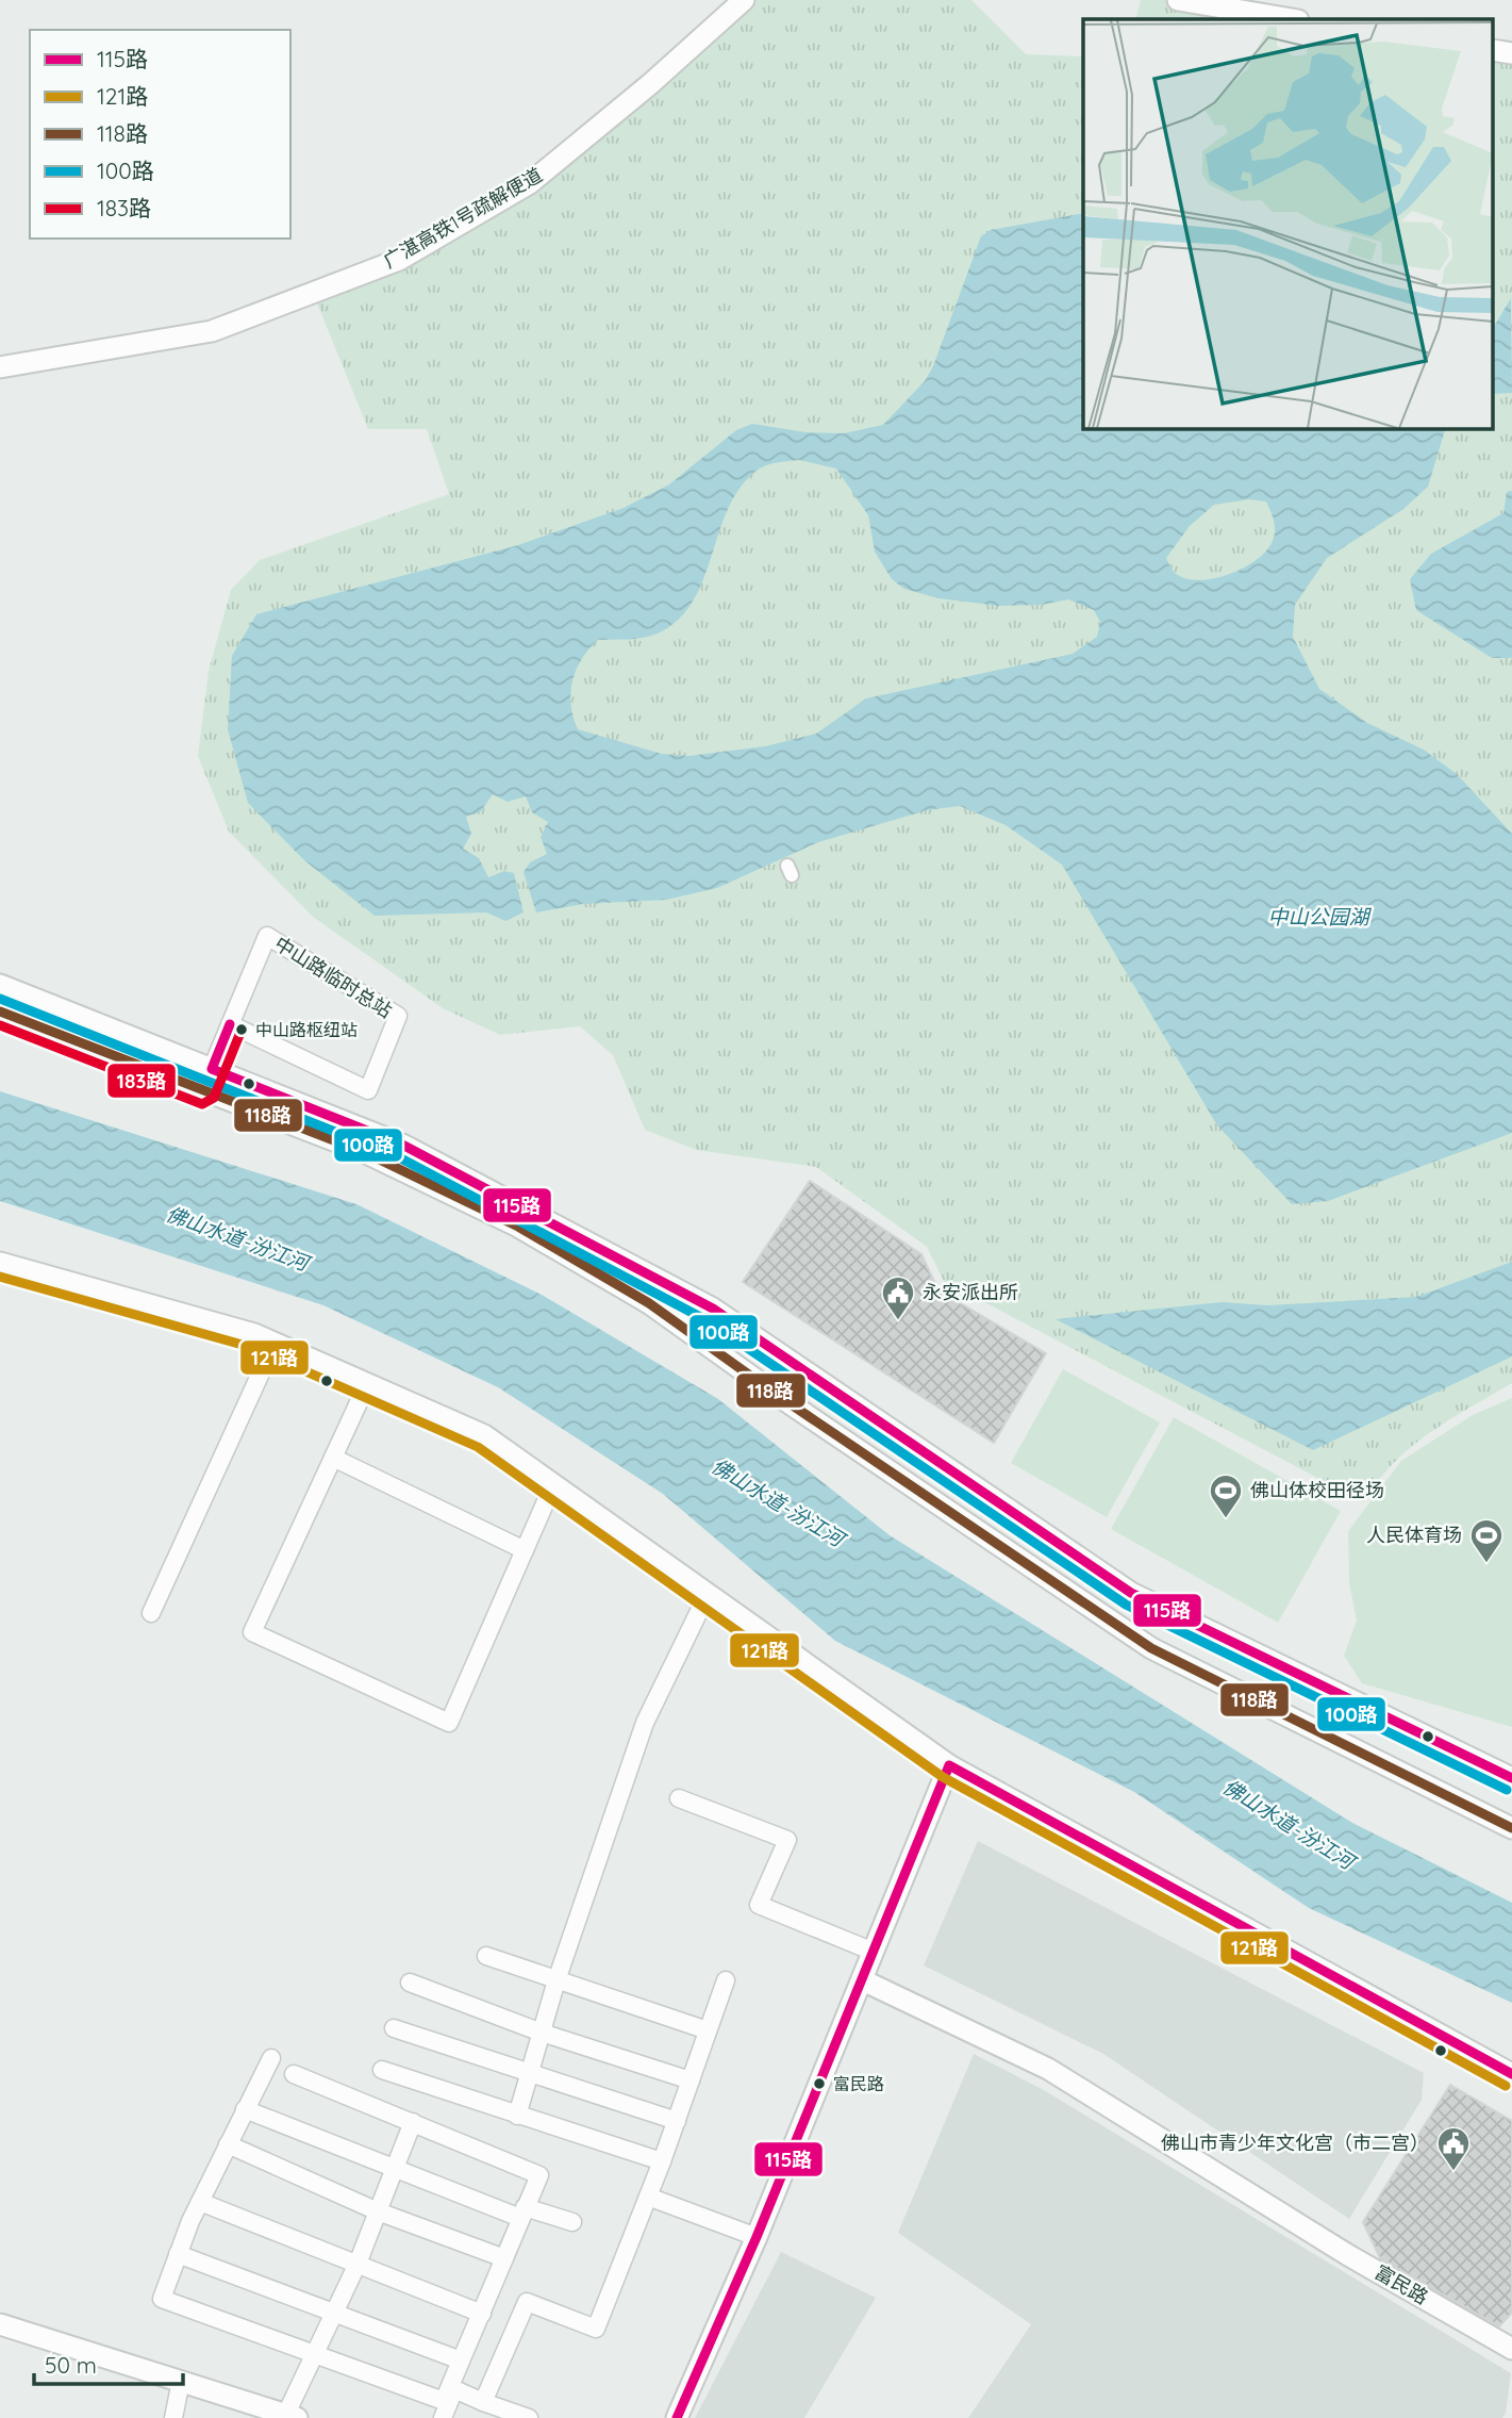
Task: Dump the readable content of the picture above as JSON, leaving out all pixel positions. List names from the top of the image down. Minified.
{"streets":{"street":["广湛高铁1号疏解便道","中山路临时总站","富民路"]},"water":["中山公园湖","佛山水道-汾江河"],"places":{"other":["中山路枢纽站","富民路"],"public building":["永安派出所","佛山市青少年文化宫（市二宫）"],"sports":["佛山体校田径场","人民体育场"]},"lines":["transit line 100路","transit line 118路","transit line 115路","transit line 183路","transit line 121路"],"legend":["115路","121路","118路","100路","183路"],"scale_bar":"50 m"}
